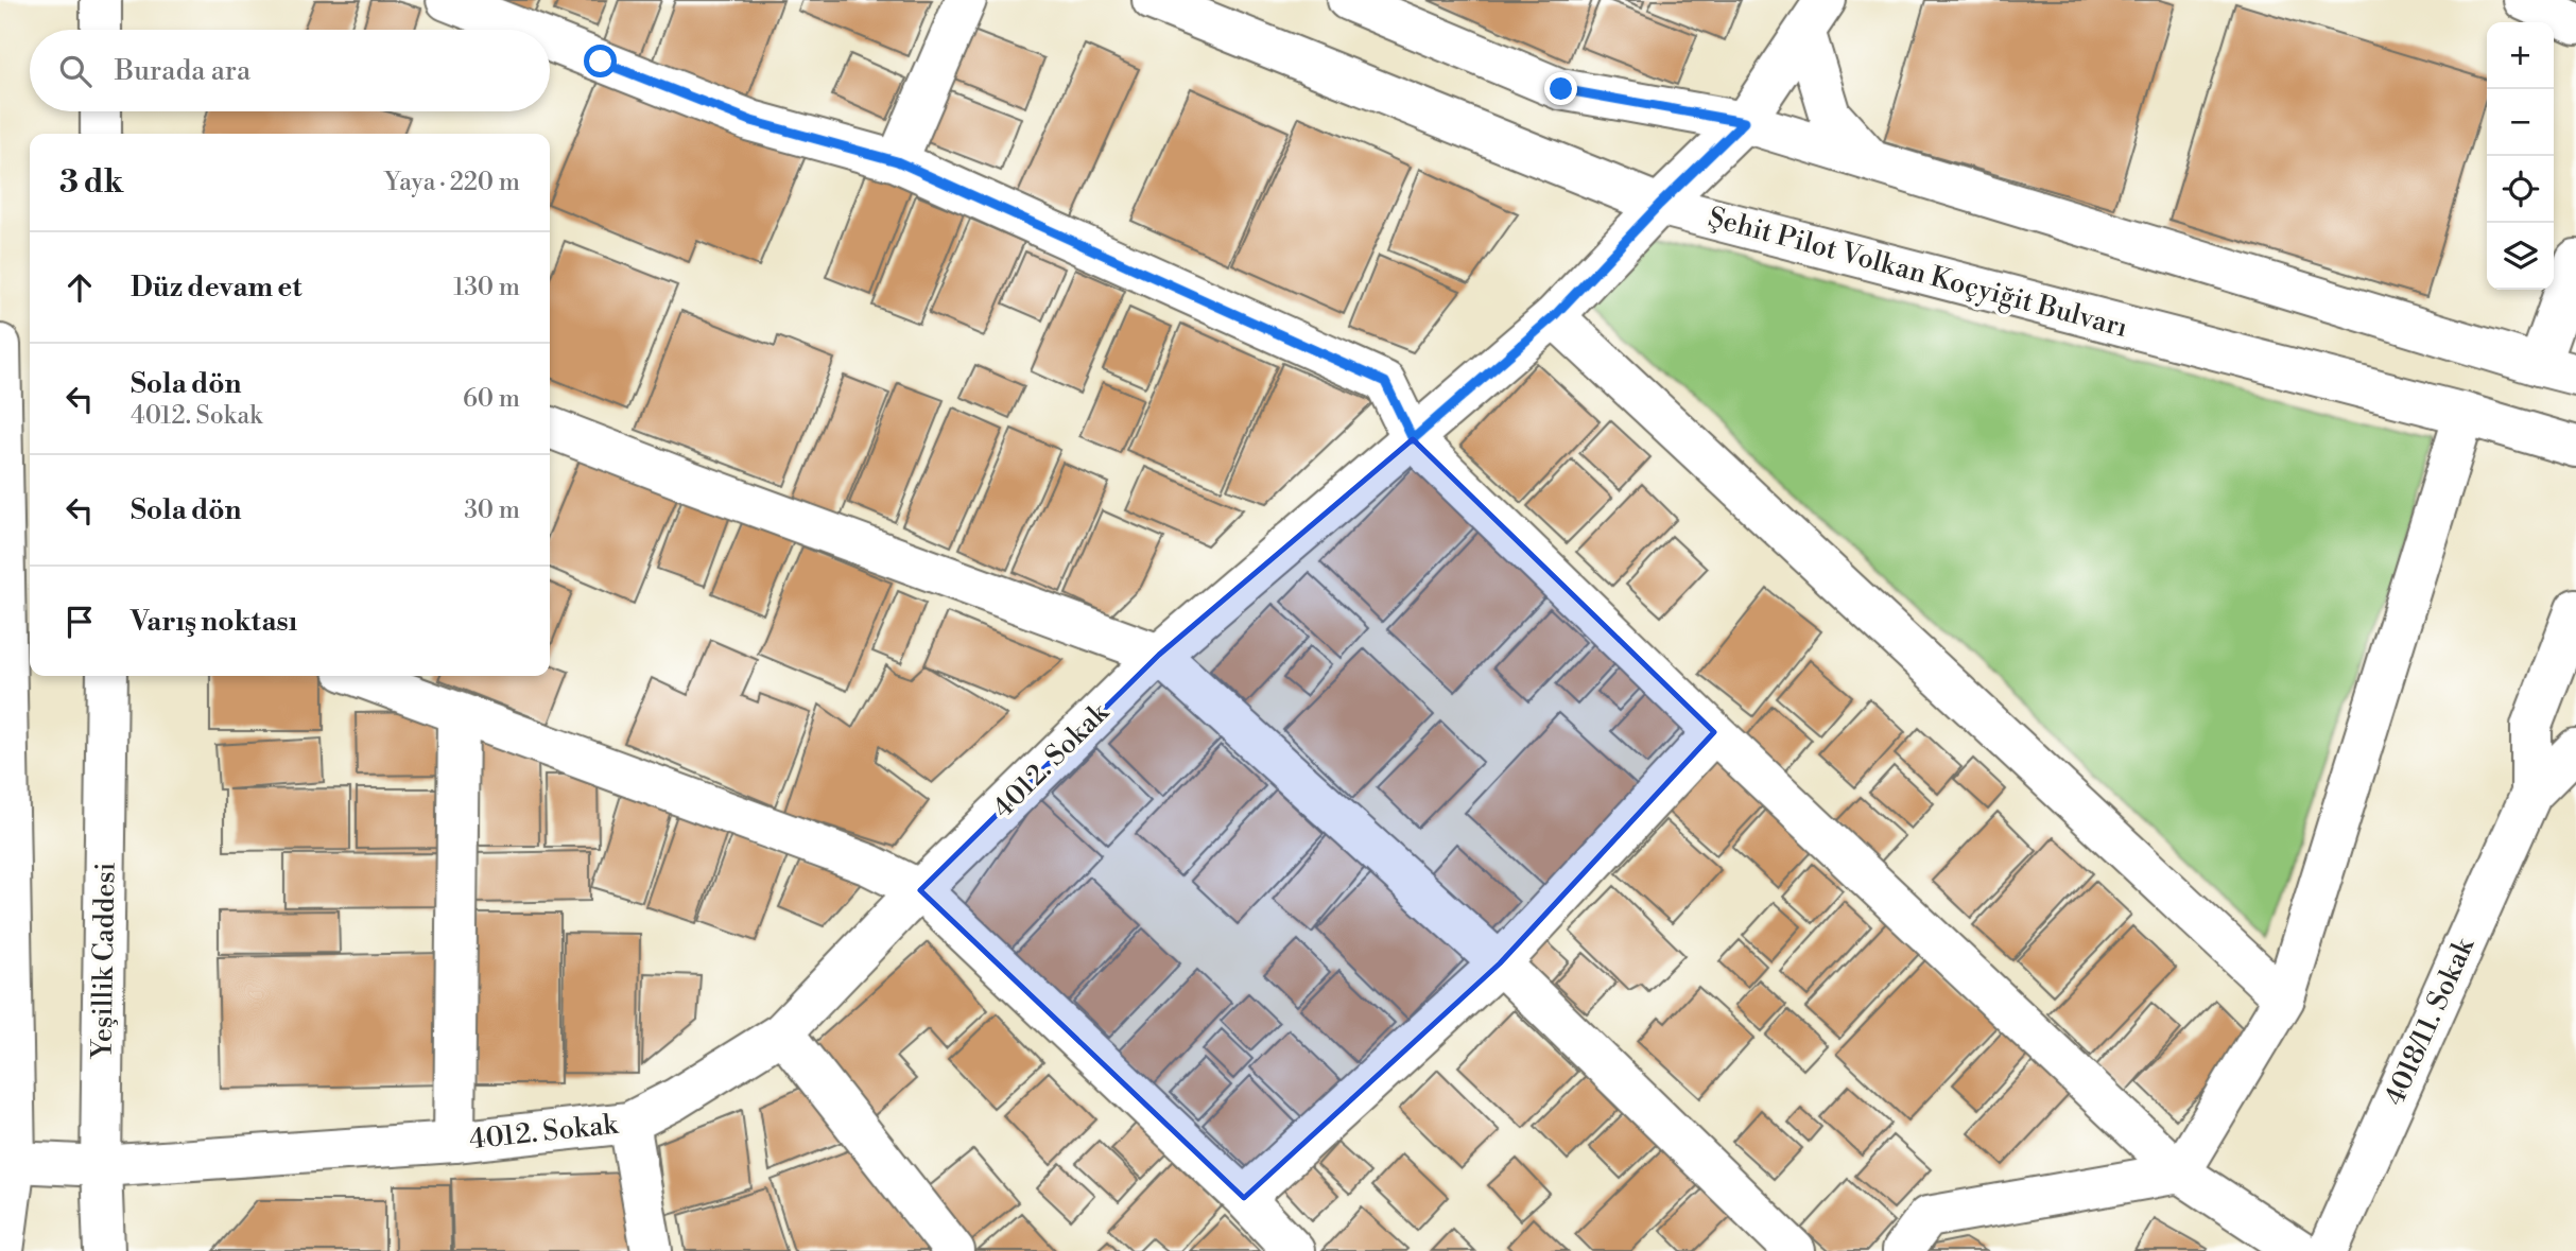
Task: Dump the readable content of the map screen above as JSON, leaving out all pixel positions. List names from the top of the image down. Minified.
{"streets":{"main road":["Şehit Pilot Volkan Koçyiğit Bulvarı","4012. Sokak","Yeşillik Caddesi","4018/11. Sokak"]},"crossings":[["Şehit Pilot Volkan Koçyiğit Bulvarı","4012. Sokak"],["4012. Sokak","Yeşillik Caddesi"]],"page":{"map_buttons":["+","−"],"search":"Burada ara","heading":["3 dk","Yaya · 220 m"],"list":[["Düz devam et","130 m"],["Sola dön","4012. Sokak","60 m"],["Sola dön","30 m"],"Varış noktası"]}}
